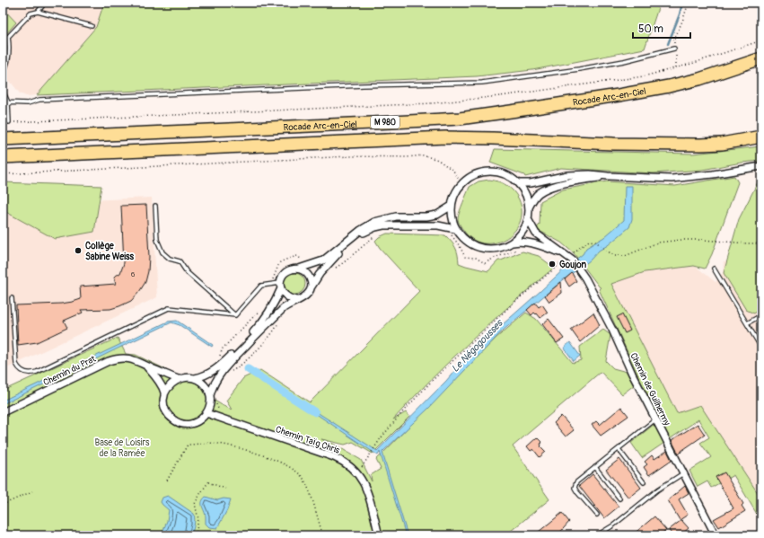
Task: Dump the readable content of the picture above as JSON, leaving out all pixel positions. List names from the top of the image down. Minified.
{"streets":{"highway":["Rocade Arc-en-Ciel","M 980"],"street":["Chemin du Prat","Chemin de Guilhermy","Chemin Taïg Chris"]},"crossings":[["Chemin du Prat","Chemin Taïg Chris"]],"water":["Le Négogousses"],"parks":["Base de Loisirs de la Ramée"],"places":["Collège Sabine Weiss","Goujon"],"house_numbers":["6"],"scale_bar":"50 m"}
